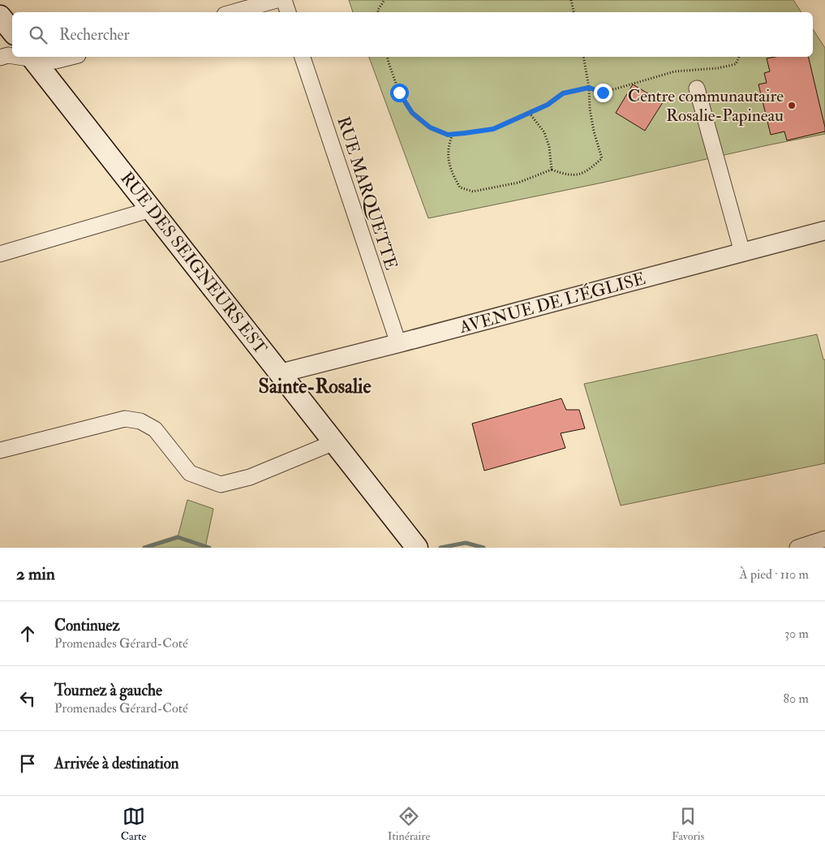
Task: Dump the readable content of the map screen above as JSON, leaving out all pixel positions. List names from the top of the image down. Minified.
{"streets":{"main road":["RUE DES SEIGNEURS EST"],"street":["RUE MARQUETTE","AVENUE DE L'ÉGLISE"]},"crossings":[["RUE MARQUETTE","AVENUE DE L'ÉGLISE"],["RUE DES SEIGNEURS EST","AVENUE DE L'ÉGLISE"]],"districts":["Sainte-Rosalie"],"places":["Centre communautaire Rosalie-Papineau"],"page":{"search":"Rechercher","heading":["2 min","À pied · 110 m"],"list":[["Continuez","Promenades Gérard-Coté","30 m"],["Tournez à gauche","Promenades Gérard-Coté","80 m"],"Arrivée à destination"],"nav":["Carte","Itinéraire","Favoris"]}}
